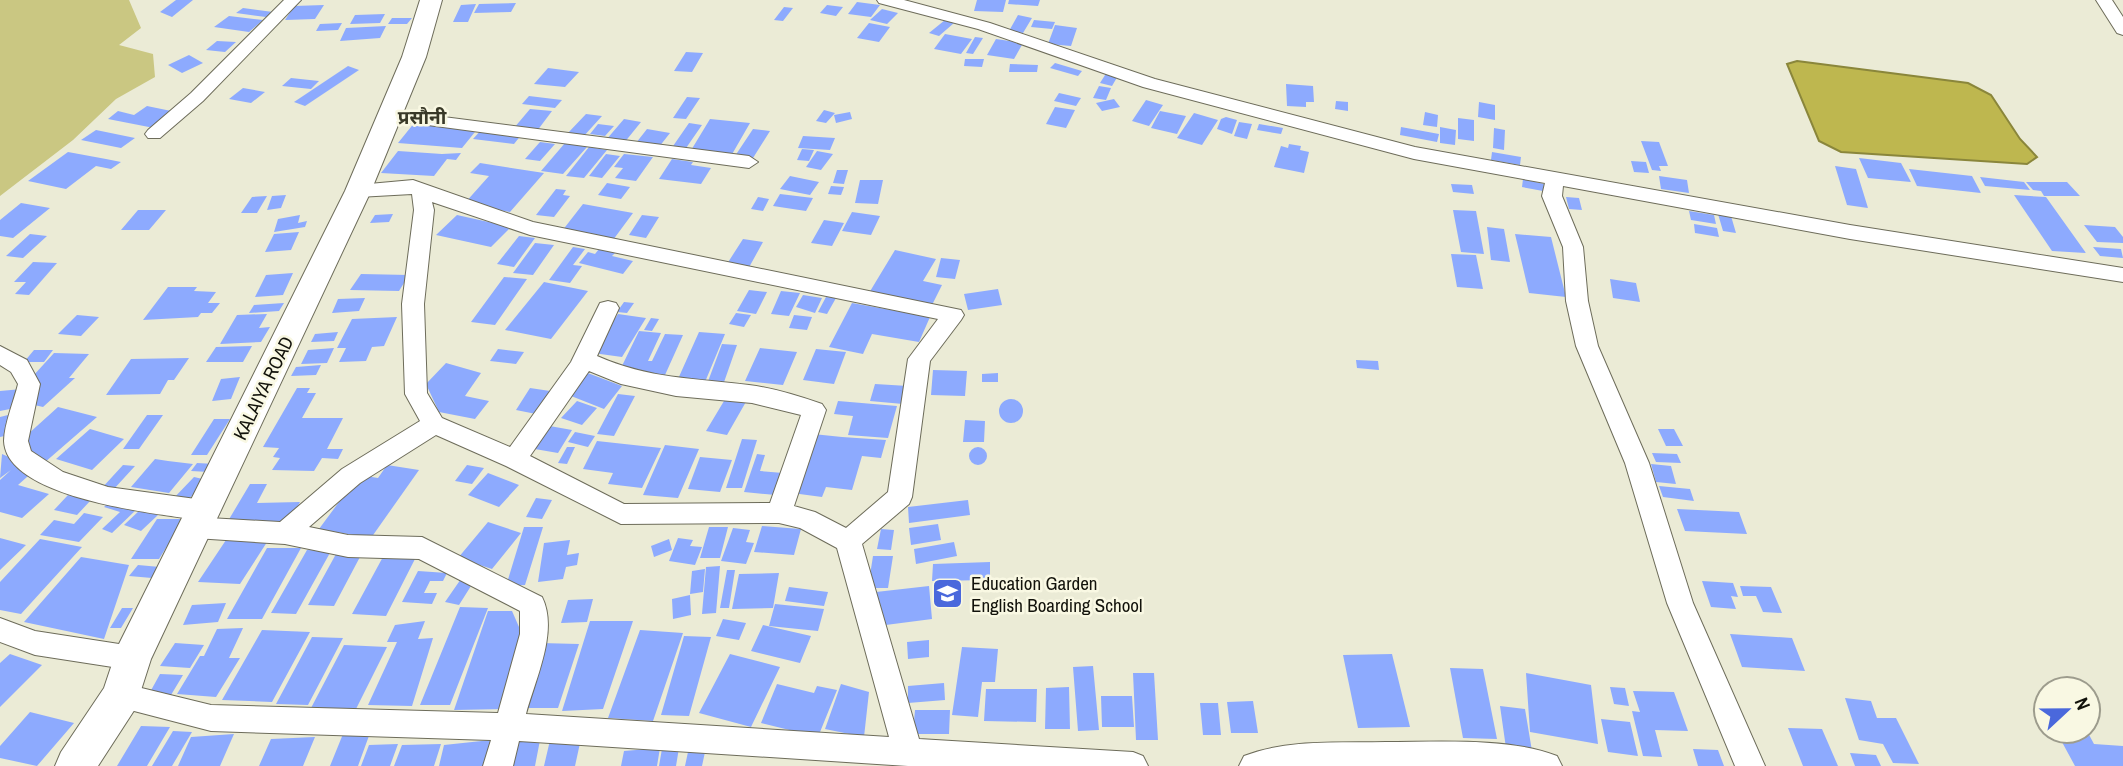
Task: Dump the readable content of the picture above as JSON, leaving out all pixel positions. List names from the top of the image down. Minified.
{"streets":{"main road":["KALAIYA ROAD"]},"districts":["प्रसौनी"],"places":{"school or university":["Education Garden English Boarding School"]},"north":"right"}
